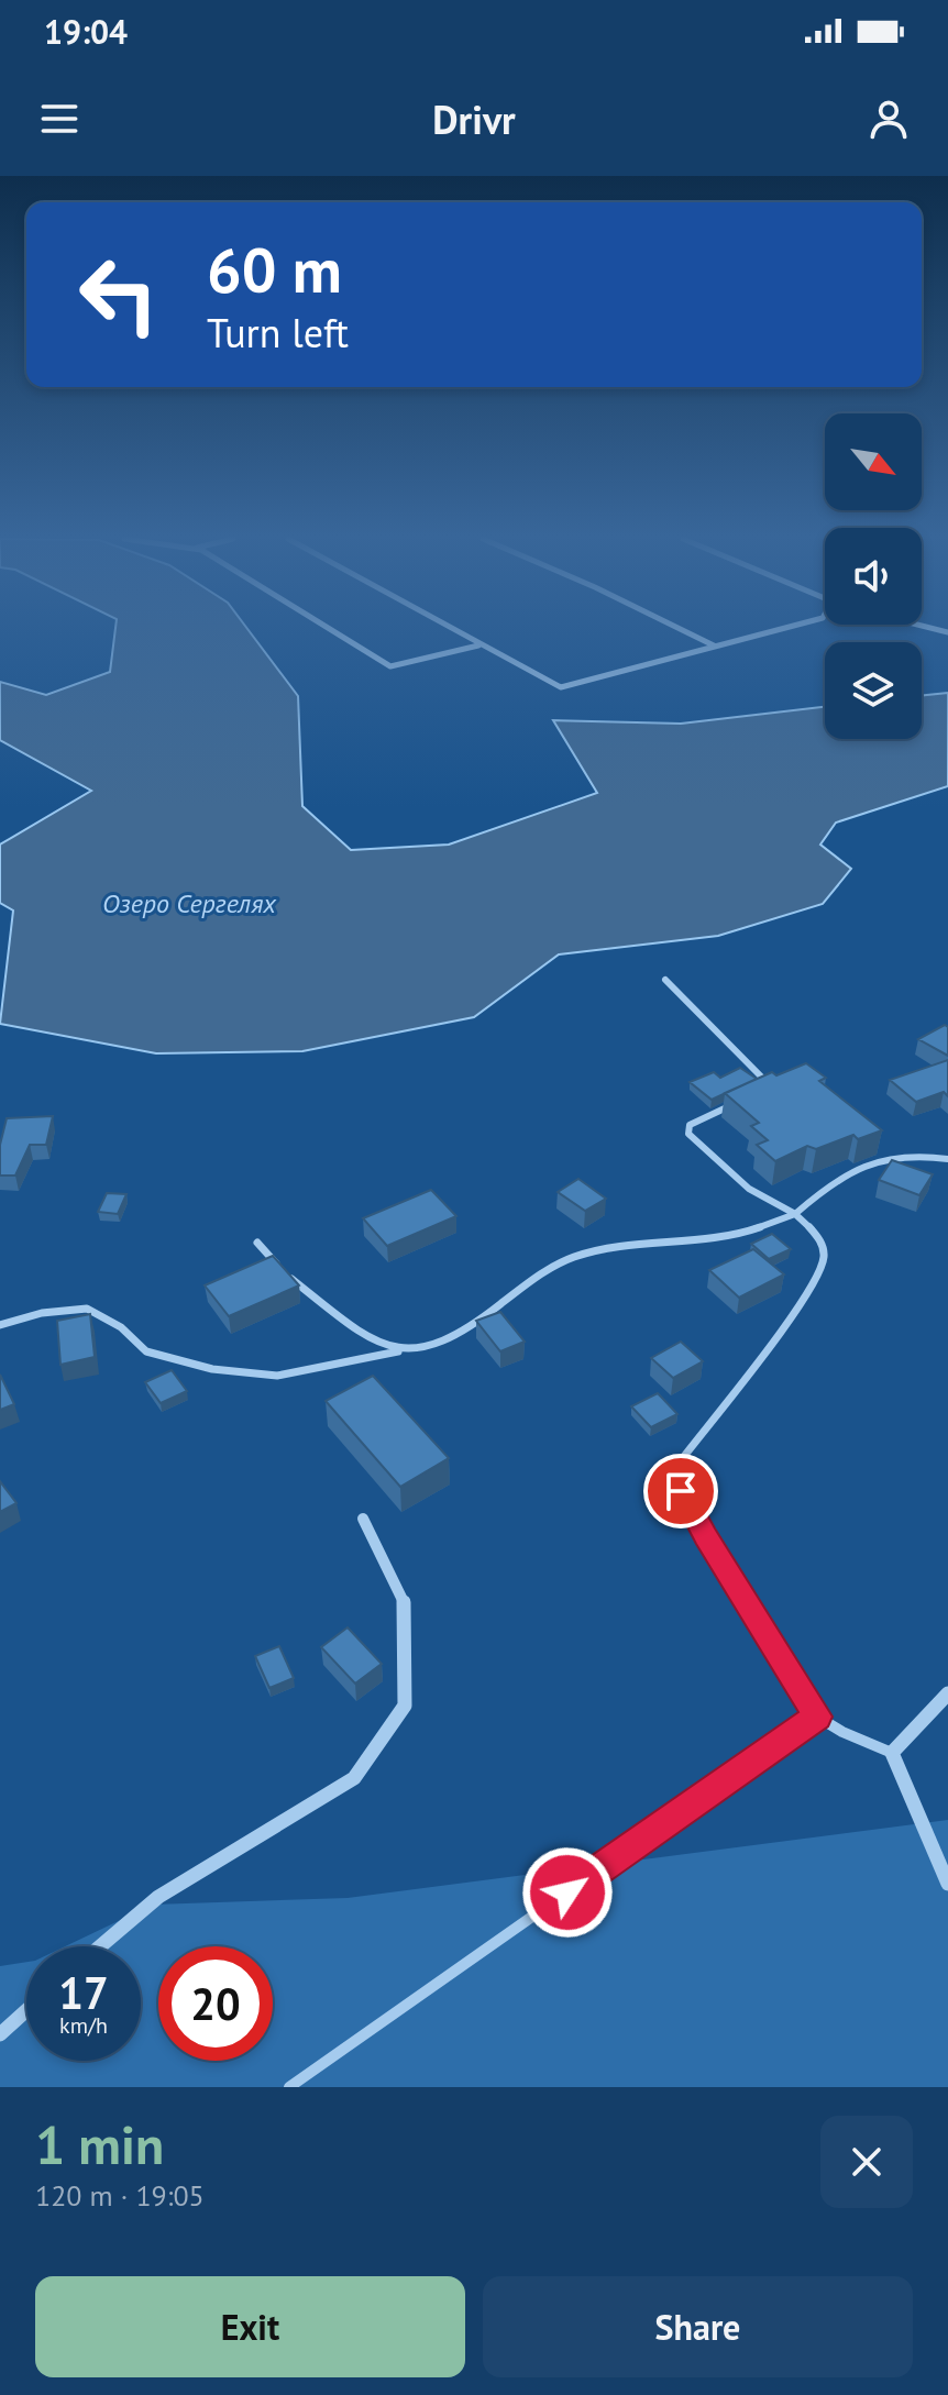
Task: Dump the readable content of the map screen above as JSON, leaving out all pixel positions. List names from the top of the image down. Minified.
{"water":["Озеро Сергелях"],"north":"bottom right","page":{"status":"19:04","header":"Drivr","turn":["60 m","Turn left"],"speed":"17 km/h","limit":"20","heading":["1 min","120 m · 19:05"],"buttons":["Exit","Share"]}}
